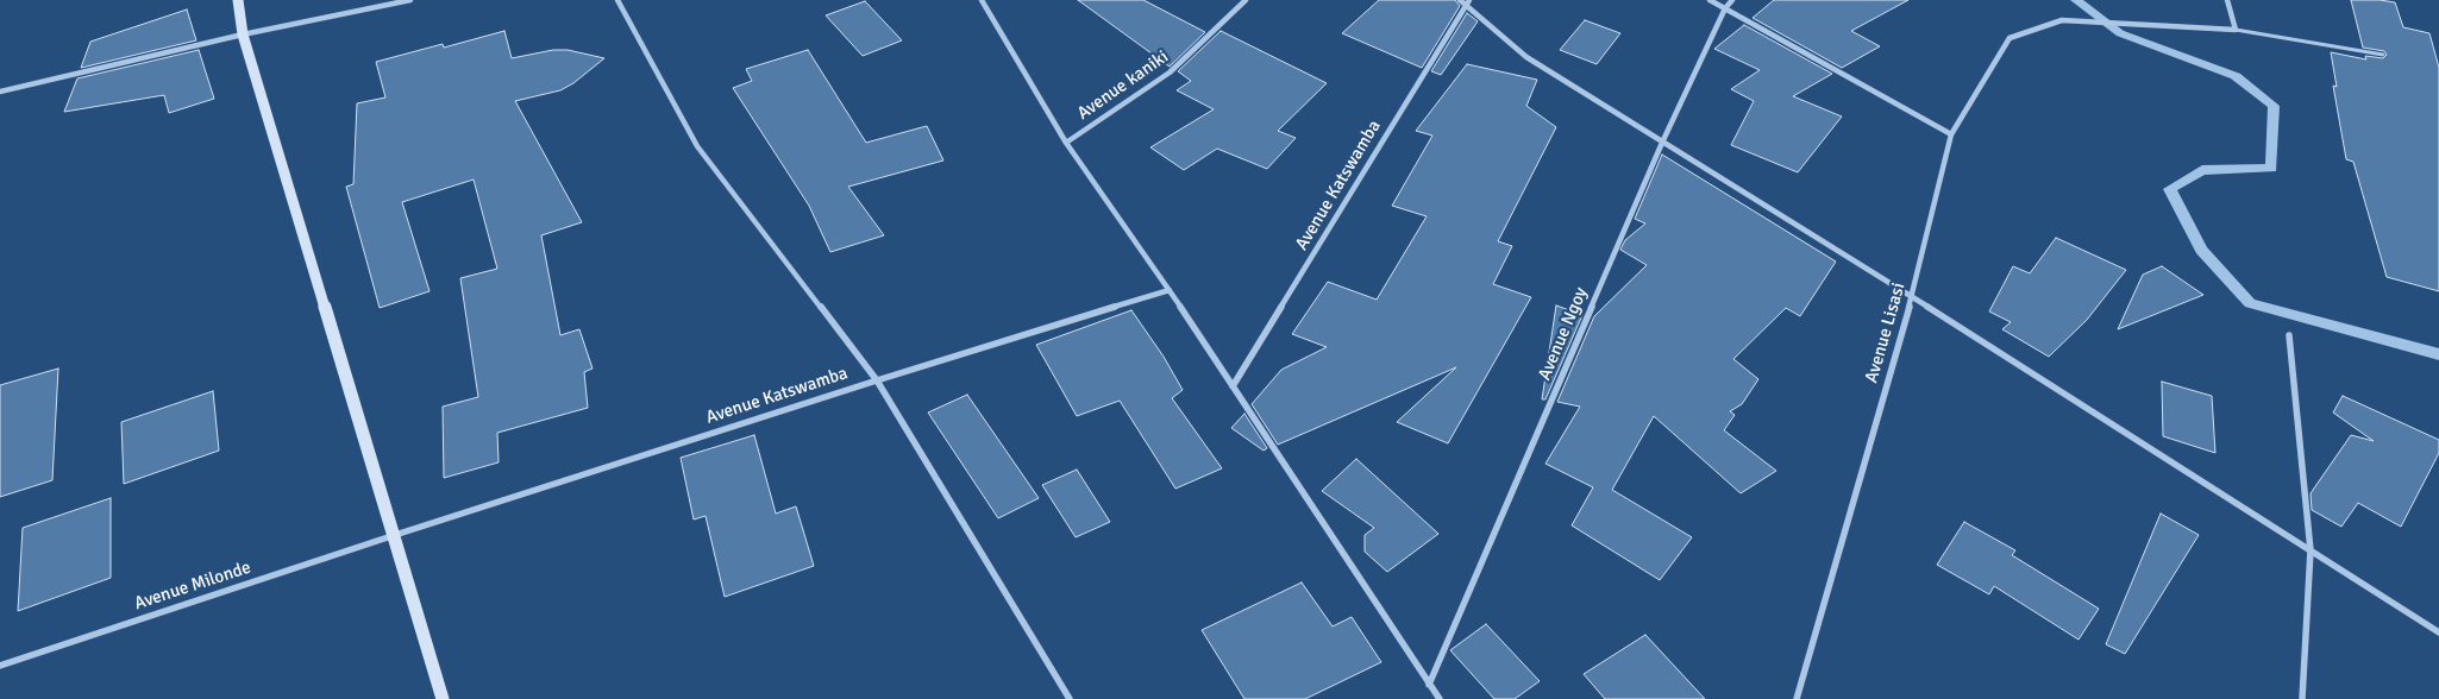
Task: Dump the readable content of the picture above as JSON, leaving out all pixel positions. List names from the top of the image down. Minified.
{"streets":{"street":["Avenue kaniki","Avenue Katswamba","Avenue Lisasi","Avenue Ngoy","Avenue Milonde"]},"crossings":[["Avenue Katswamba","Avenue Milonde"]]}
